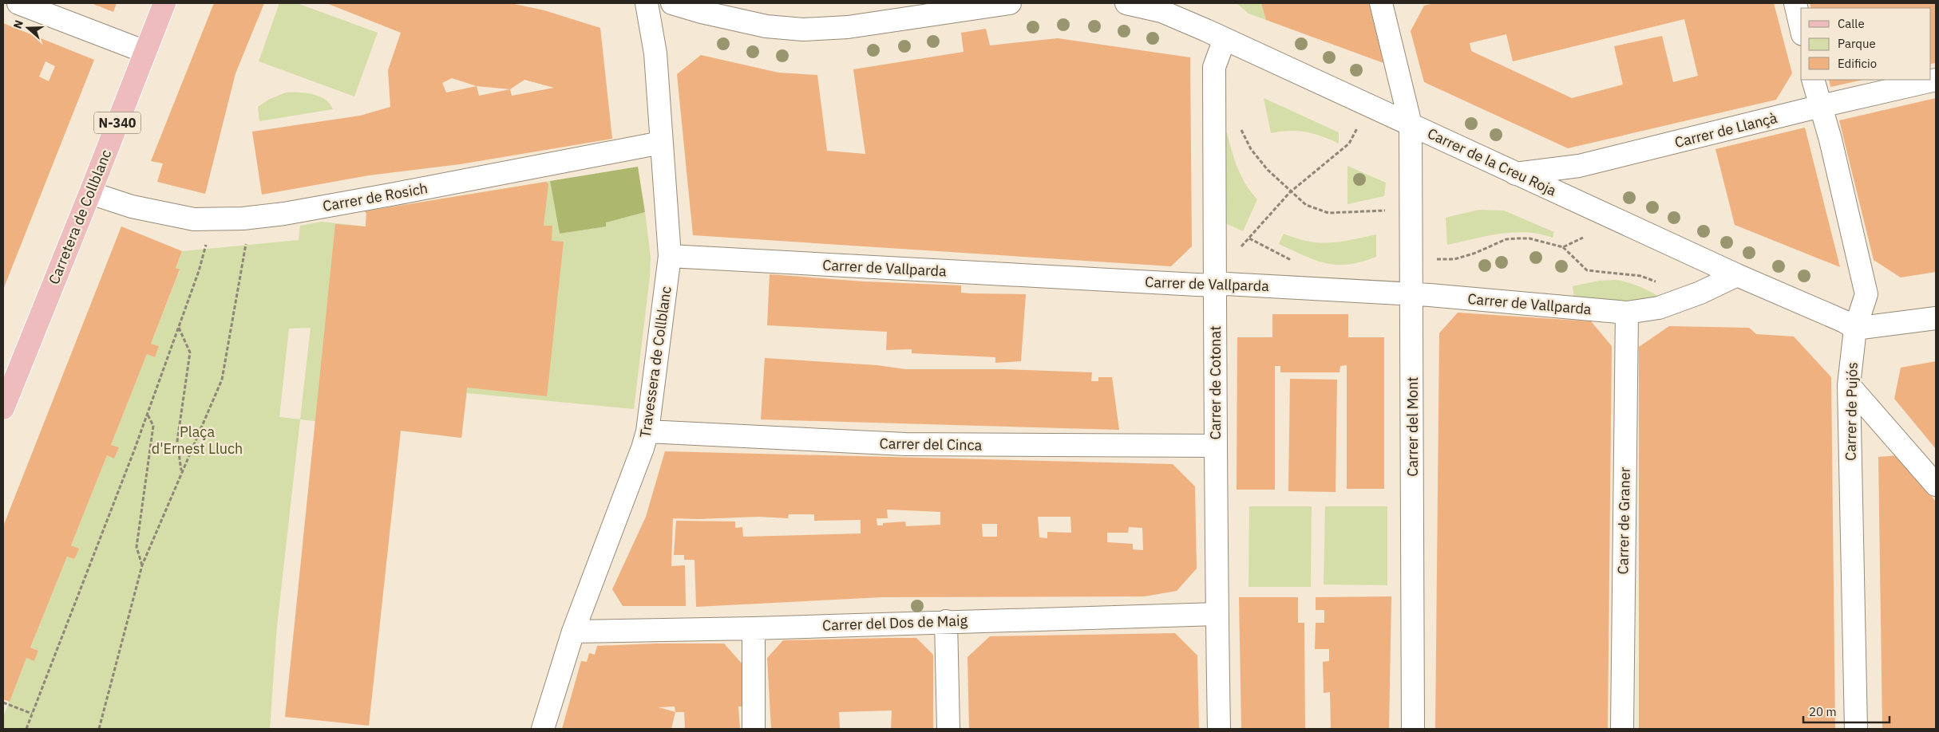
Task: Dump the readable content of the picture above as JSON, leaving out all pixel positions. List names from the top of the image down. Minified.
{"streets":{"main road":["N-340","Carretera de Collblanc"],"street":["Carrer de Llançà","Carrer de la Creu Roja","Carrer de Rosich","Carrer de Vallparda","Travessera de Collblanc","Carrer de Cotonat","Carrer de Pujós","Carrer del Mont","Carrer del Cinca","Carrer de Graner","Carrer del Dos de Maig"]},"crossings":[["Carrer de Llançà","Carrer de la Creu Roja"],["Carrer de Llançà","Carrer de Pujós"],["Carrer de la Creu Roja","Carrer de Vallparda"],["Carrer de la Creu Roja","Carrer de Cotonat"],["Carrer de la Creu Roja","Carrer de Pujós"],["Carrer de la Creu Roja","Carrer del Mont"],["Carrer de Rosich","Carretera de Collblanc"],["Carrer de Rosich","Travessera de Collblanc"],["Carrer de Vallparda","Travessera de Collblanc"],["Carrer de Vallparda","Carrer de Cotonat"],["Carrer de Vallparda","Carrer del Mont"],["Carrer de Vallparda","Carrer de Graner"],["Travessera de Collblanc","Carrer del Cinca"],["Travessera de Collblanc","Carrer del Dos de Maig"],["Carrer de Cotonat","Carrer del Cinca"],["Carrer de Cotonat","Carrer del Dos de Maig"]],"parks":["Plaça d'Ernest Lluch"],"legend":["Calle","Parque","Edificio"],"scale_bar":"20 m","north":"left"}
